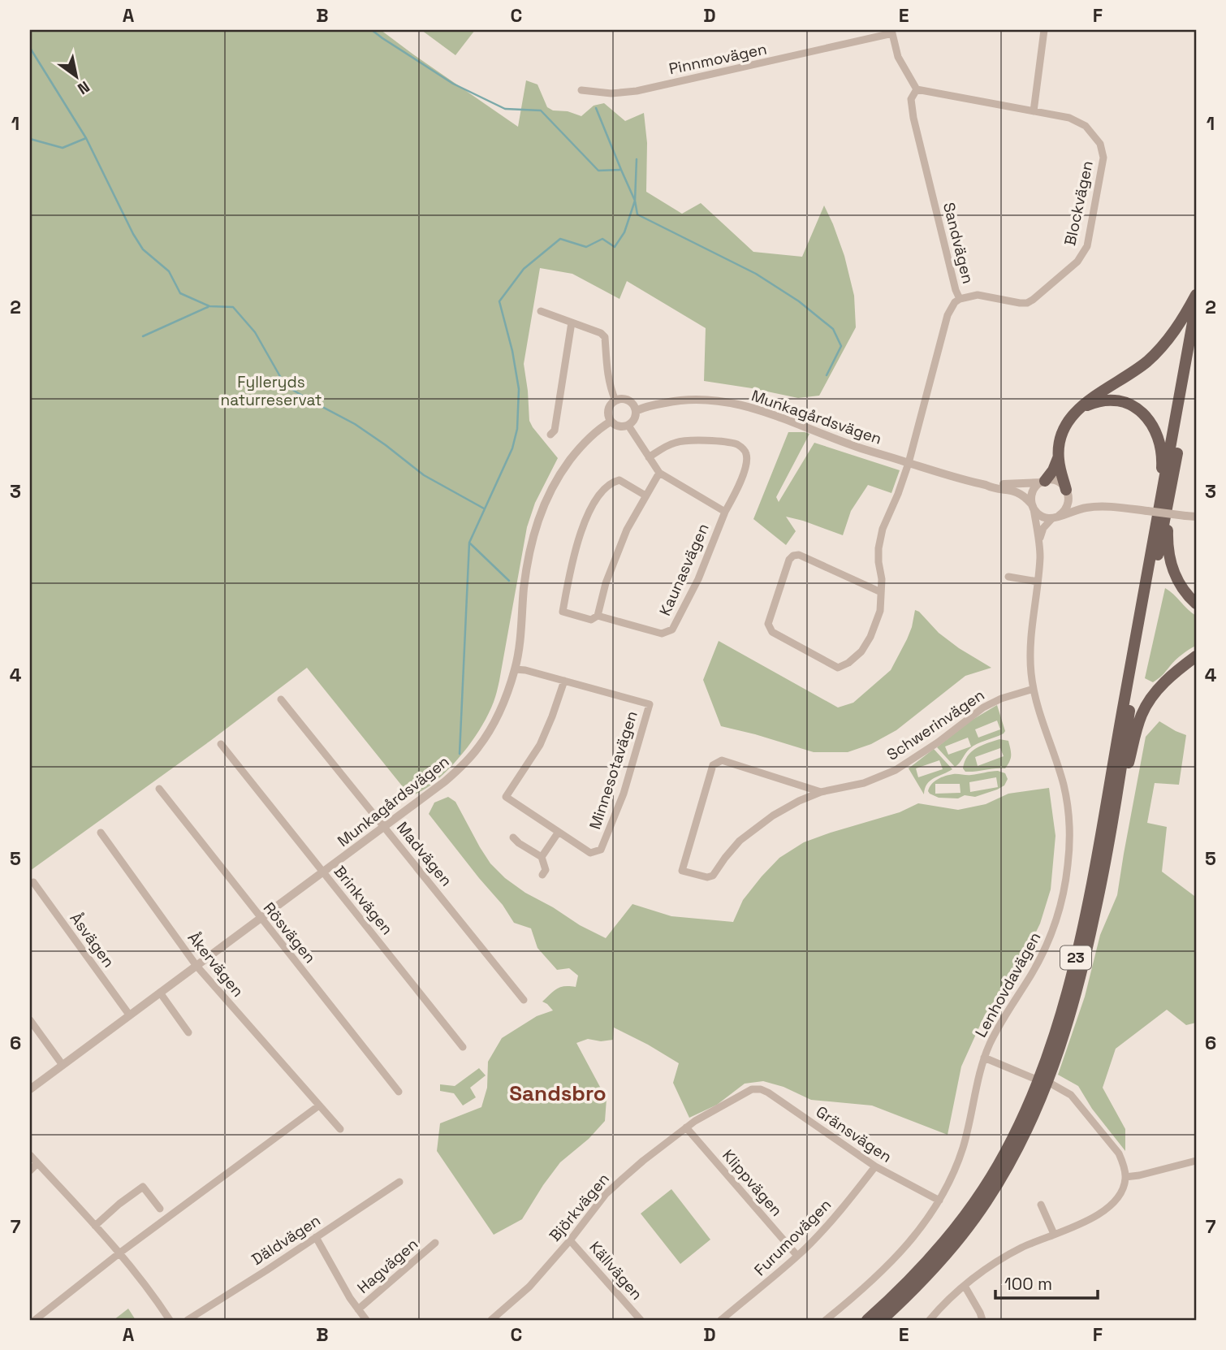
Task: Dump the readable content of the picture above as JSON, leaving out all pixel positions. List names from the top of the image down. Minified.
{"streets":{"main road":["23"],"street":["Pinnmovägen","Blockvägen","Sandvägen","Munkagårdsvägen","Kaunasvägen","Schwerinvägen","Minnesotavägen","Madvägen","Brinkvägen","Rösvägen","Åsvägen","Åkervägen","Lenhovdavägen","Gränsvägen","Klippvägen","Björkvägen","Furumovägen","Däldvägen","Hagvägen","Källvägen"]},"crossings":[["Blockvägen","Sandvägen"],["Sandvägen","Munkagårdsvägen"],["Munkagårdsvägen","Kaunasvägen"],["Munkagårdsvägen","Minnesotavägen"],["Munkagårdsvägen","Madvägen"],["Munkagårdsvägen","Brinkvägen"],["Munkagårdsvägen","Rösvägen"],["Munkagårdsvägen","Åsvägen"],["Munkagårdsvägen","Åkervägen"],["Munkagårdsvägen","Lenhovdavägen"],["Schwerinvägen","Lenhovdavägen"],["Lenhovdavägen","Gränsvägen"],["Gränsvägen","Björkvägen"],["Gränsvägen","Furumovägen"],["Klippvägen","Björkvägen"],["Klippvägen","Furumovägen"],["Björkvägen","Källvägen"]],"districts":["Sandsbro"],"parks":["Fylleryds naturreservat"],"scale_bar":"100 m","north":"bottom right","grid":{"columns":["A","B","C","D","E","F"],"rows":["1","2","3","4","5","6","7"]}}
